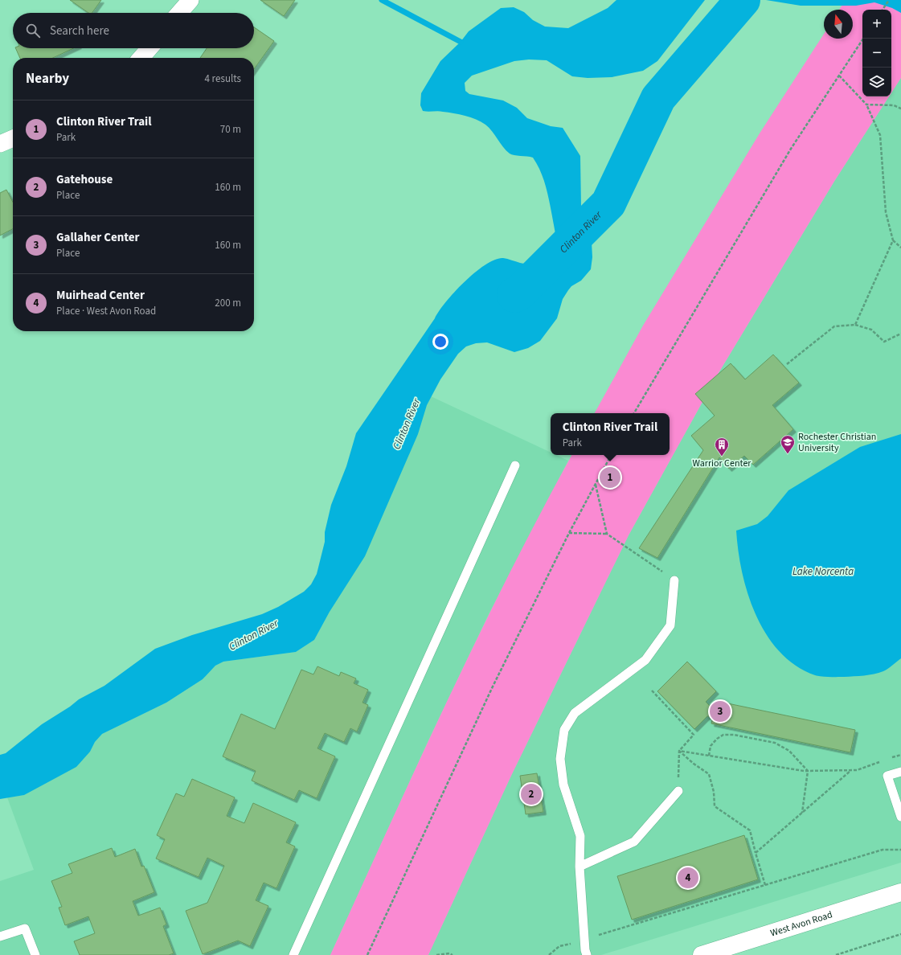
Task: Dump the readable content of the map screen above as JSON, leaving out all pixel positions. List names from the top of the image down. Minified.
{"streets":{"main road":["West Avon Road"]},"water":["Clinton River","Lake Norcenta"],"places":{"school or university":["Rochester Christian University"],"building":["Warrior Center"]},"north":"top","page":{"map_buttons":["+","−"],"search":"Search here","heading":["Nearby","4 results"],"list":[{"mark":"1","name":"Clinton River Trail","note":"Park","value":"70 m"},{"mark":"2","name":"Gatehouse","note":"Place","value":"160 m"},{"mark":"3","name":"Gallaher Center","note":"Place","value":"160 m"},{"mark":"4","name":"Muirhead Center","note":"Place · West Avon Road","value":"200 m"}],"popup":["Clinton River Trail","Park"],"pins":["1","3","2","4"]}}
